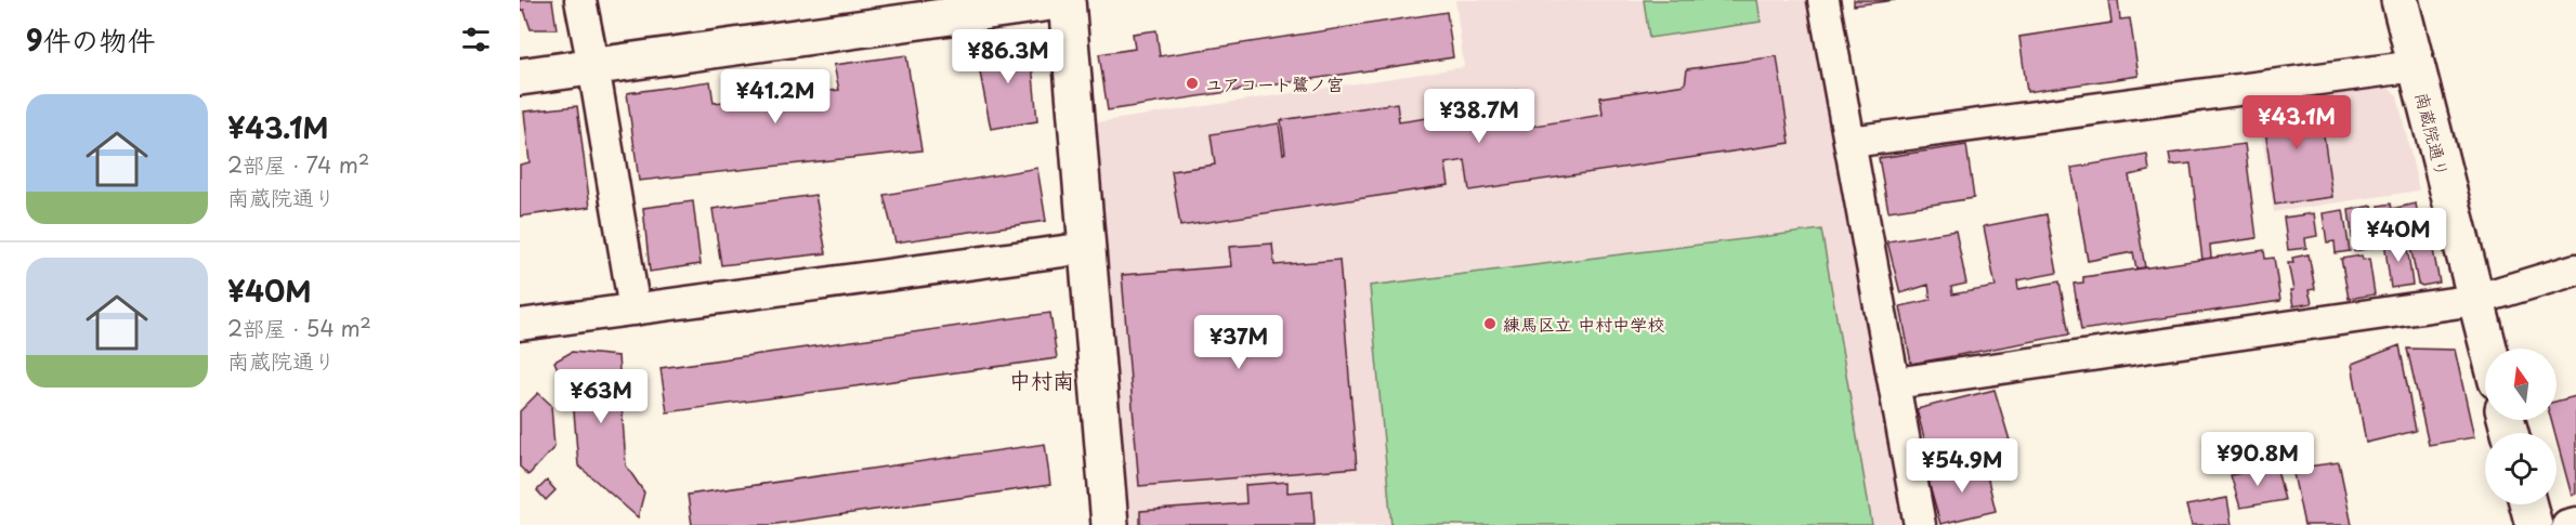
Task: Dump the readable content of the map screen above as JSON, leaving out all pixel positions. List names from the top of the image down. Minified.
{"streets":{"street":["南蔵院通り"]},"districts":["中村南"],"places":["ユアコート鷺ノ宮","練馬区立 中村中学校"],"north":"top","page":{"heading":"9件の物件","price":["¥86.3M","¥41.2M","¥38.7M","¥43.1M","¥40M","¥37M","¥63M","¥90.8M","¥54.9M"],"list":[{"name":"¥43.1M","note":"2部屋 · 74 m² · 南蔵院通り"},{"name":"¥40M","note":"2部屋 · 54 m² · 南蔵院通り"}]}}
